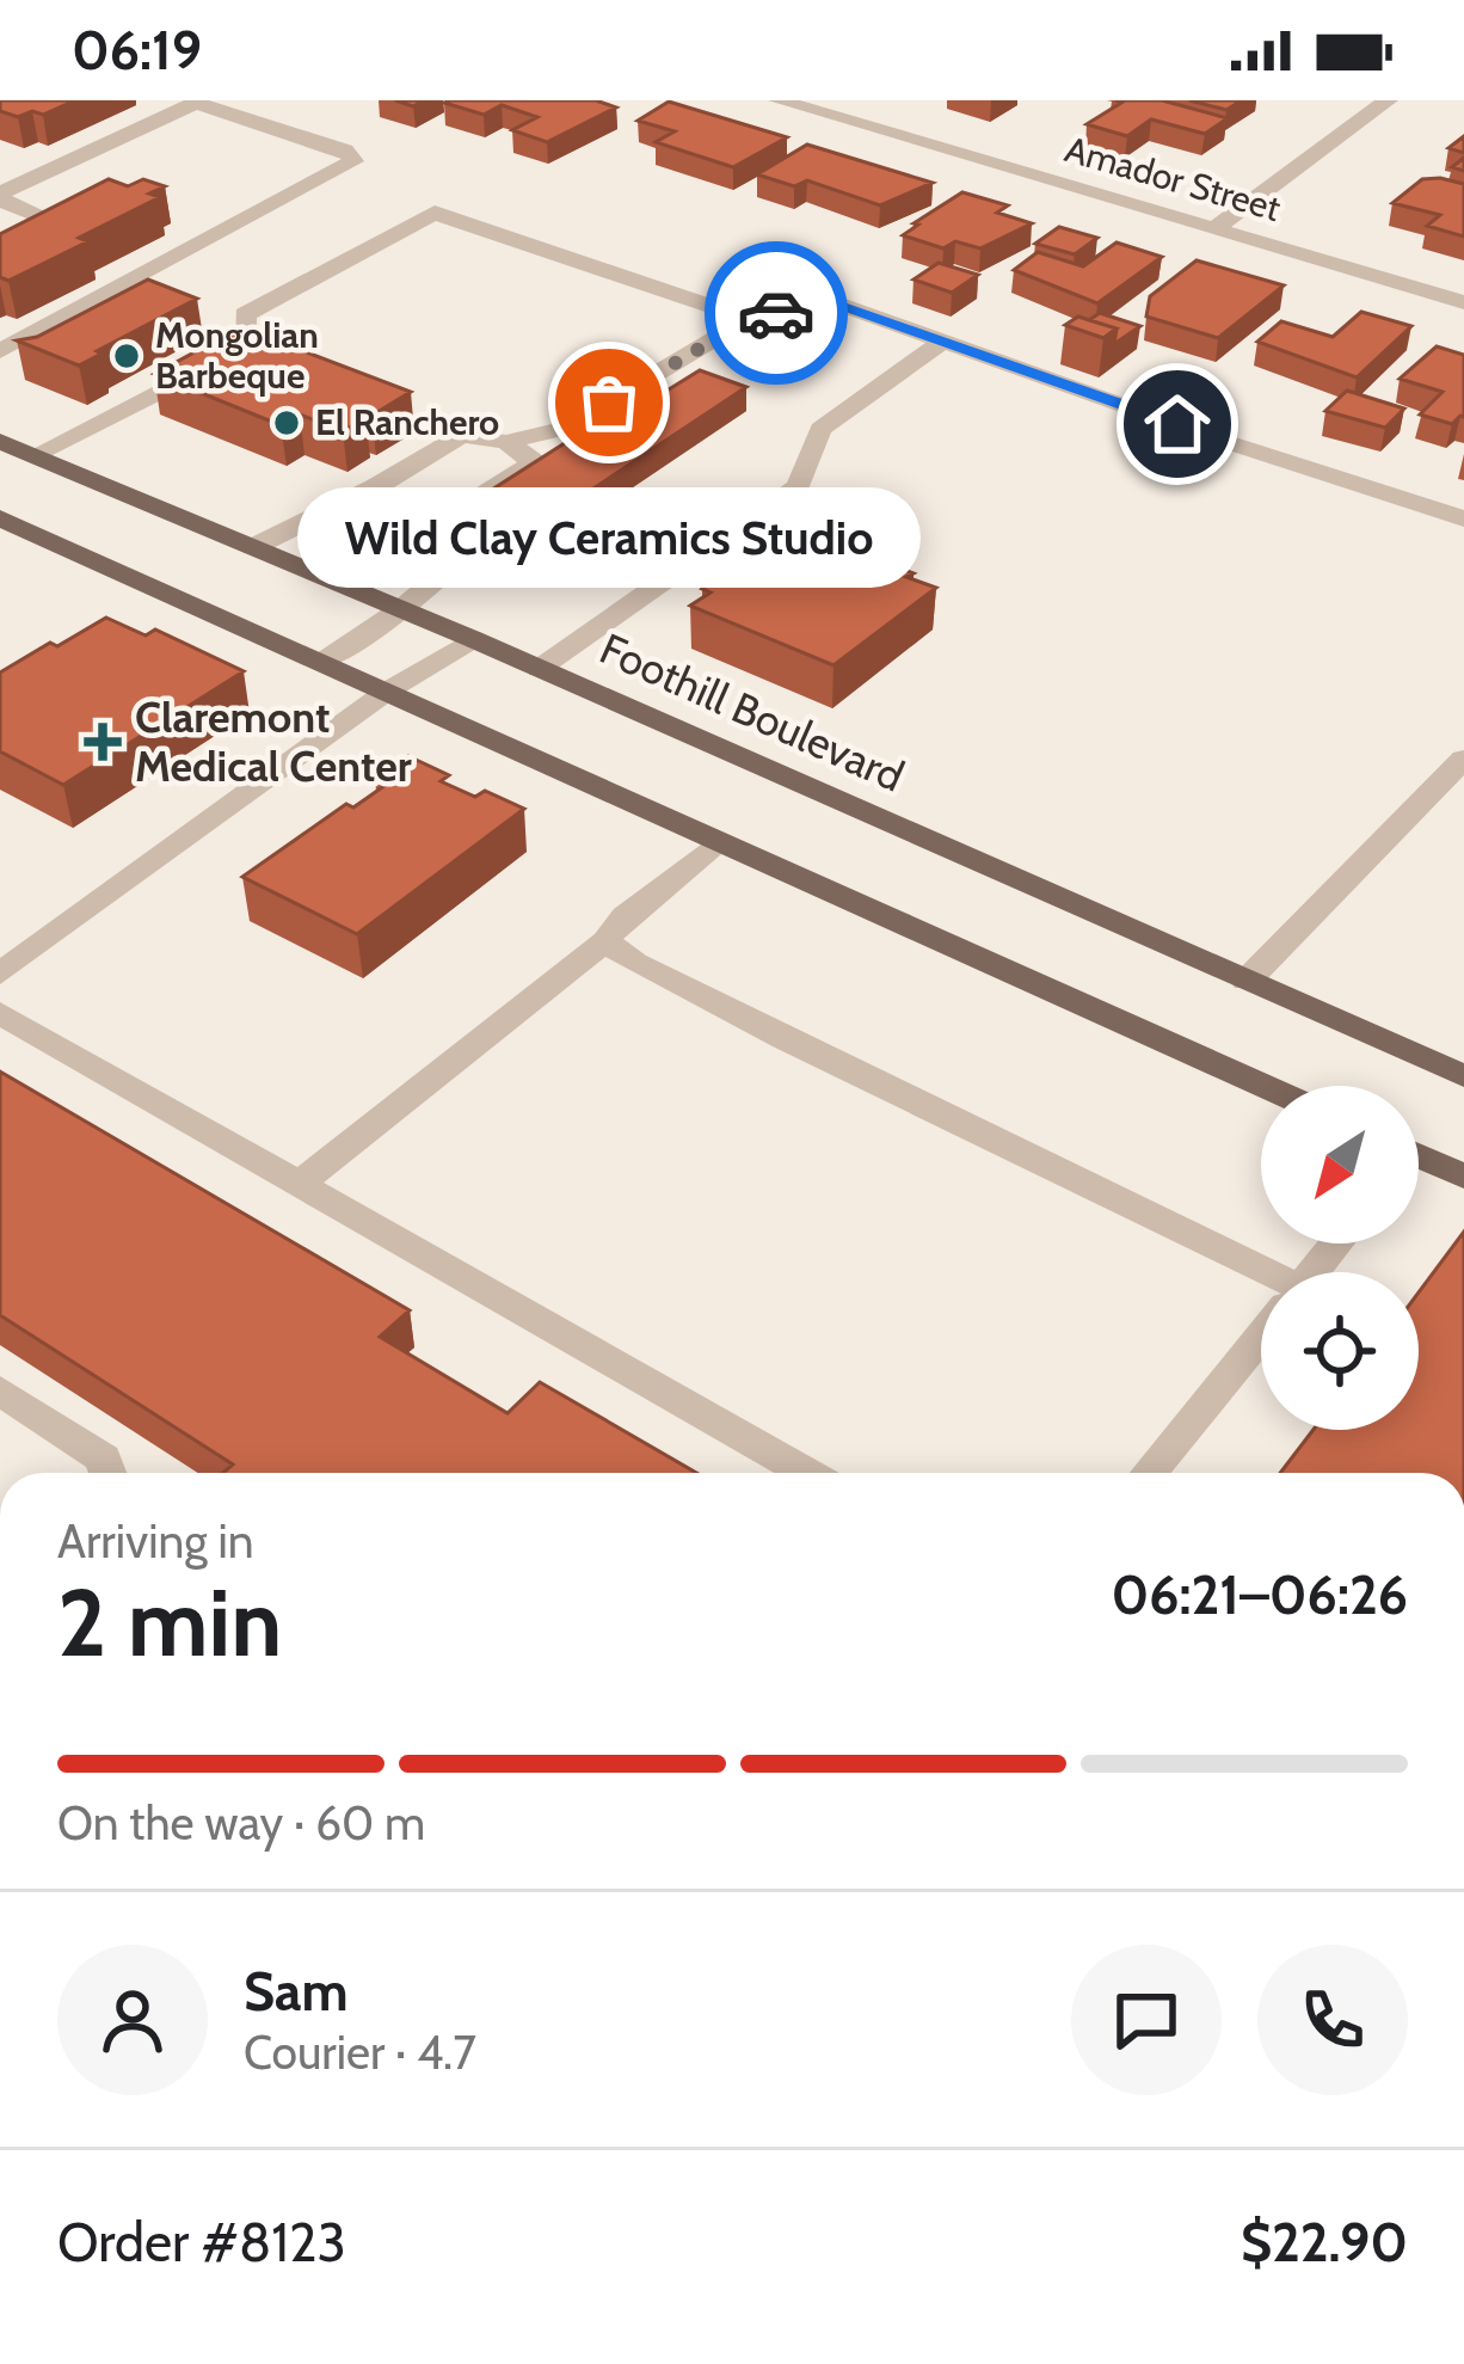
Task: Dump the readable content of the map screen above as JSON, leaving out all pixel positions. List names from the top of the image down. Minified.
{"streets":{"main road":["Foothill Boulevard"],"street":["Amador Street"]},"places":{"other":["Mongolian Barbeque","Wild Clay Ceramics Studio","El Ranchero"],"health":["Claremont Medical Center"]},"north":"bottom left","page":{"status":"06:19","bubble":"Wild Clay Ceramics Studio","heading":["2 min","Arriving in","06:21–06:26"],"panel":["Sam","Courier · 4.7","Order #8123","$22.90"],"bar":"On the way · 60 m"}}
